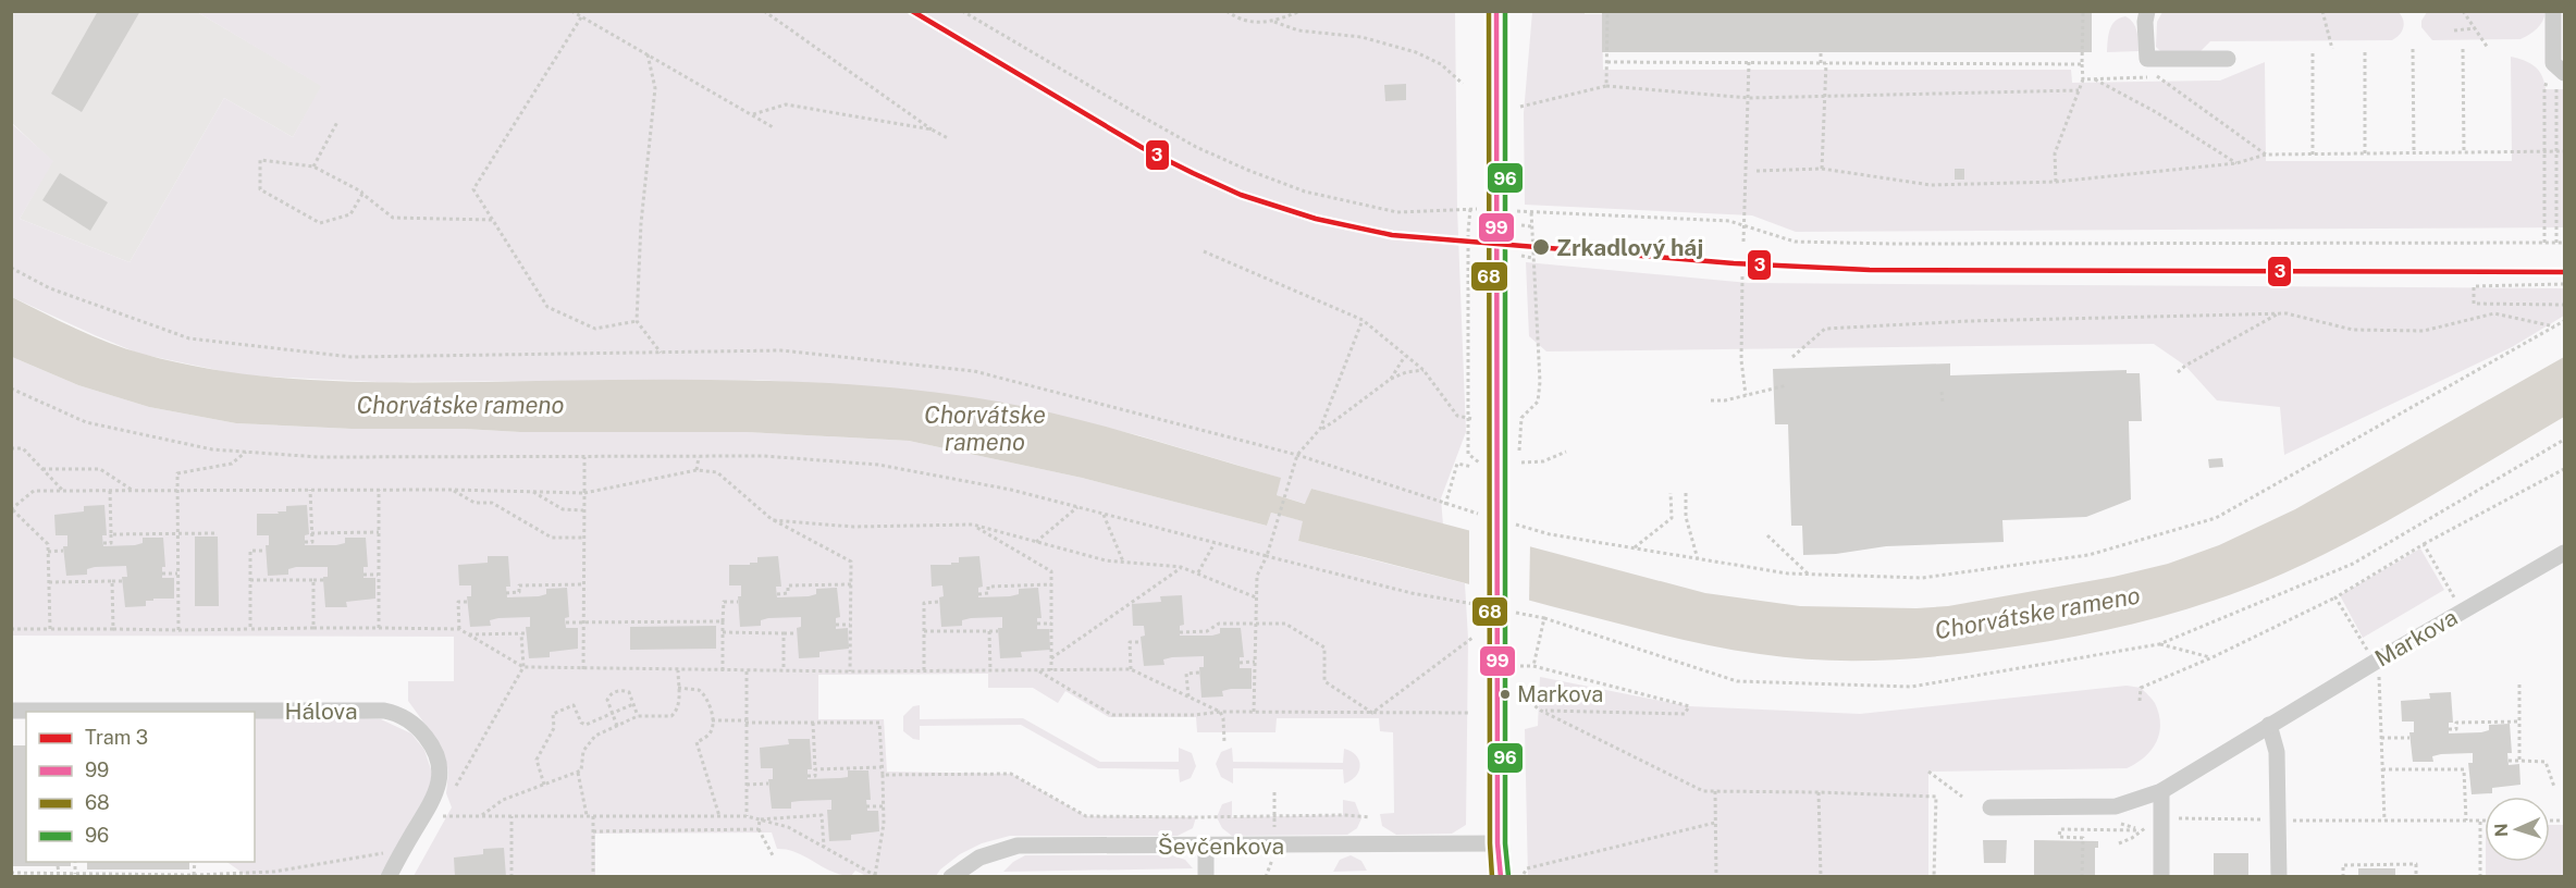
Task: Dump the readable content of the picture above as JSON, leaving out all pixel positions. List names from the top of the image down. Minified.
{"streets":{"street":["Markova","Hálova","Ševčenkova"]},"water":["Chorvátske rameno"],"places":["Zrkadlový háj","Markova"],"lines":["tram line 3","transit line 99","transit line 68","transit line 96"],"legend":["Tram 3","99","68","96"],"north":"left"}
